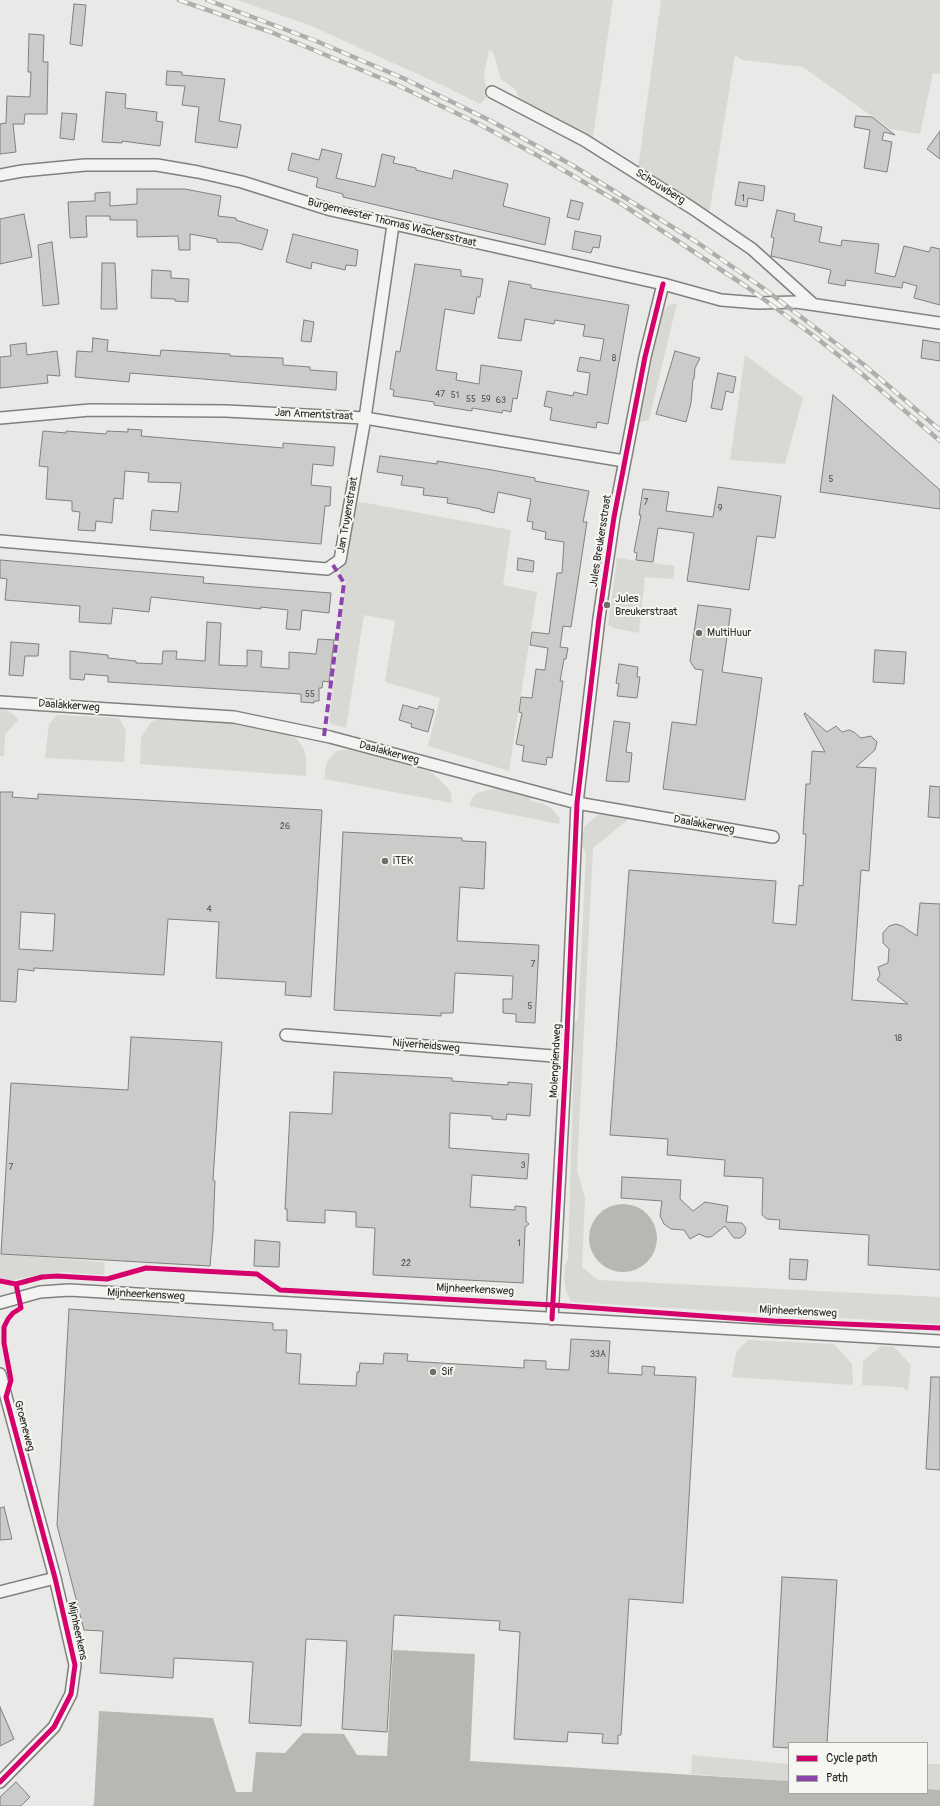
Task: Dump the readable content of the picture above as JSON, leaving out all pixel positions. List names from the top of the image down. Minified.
{"streets":{"street":["Schouwberg","Burgemeester Thomas Wackersstraat","Jan Amentstraat","Jan Truyenstraat","Jules Breukersstraat","Daalakkerweg","Nijverheidsweg","Molengriendweg","Mijnheerkensweg","Groeneweg","Mijnheerkens"]},"crossings":[["Schouwberg","Burgemeester Thomas Wackersstraat"],["Burgemeester Thomas Wackersstraat","Jan Truyenstraat"],["Burgemeester Thomas Wackersstraat","Jules Breukersstraat"],["Jan Amentstraat","Jan Truyenstraat"],["Jan Amentstraat","Jules Breukersstraat"],["Jules Breukersstraat","Daalakkerweg"],["Jules Breukersstraat","Molengriendweg"],["Daalakkerweg","Molengriendweg"],["Nijverheidsweg","Molengriendweg"],["Molengriendweg","Mijnheerkensweg"],["Groeneweg","Mijnheerkens"]],"places":["Jules Breukerstraat","MultiHuur","iTEK","Sif"],"house_numbers":["1","8","47","51","55","59","63","5","7","9","55","26","4","7","5","18","3","7","1","22","33A"],"legend":["Cycle path","Path"]}
